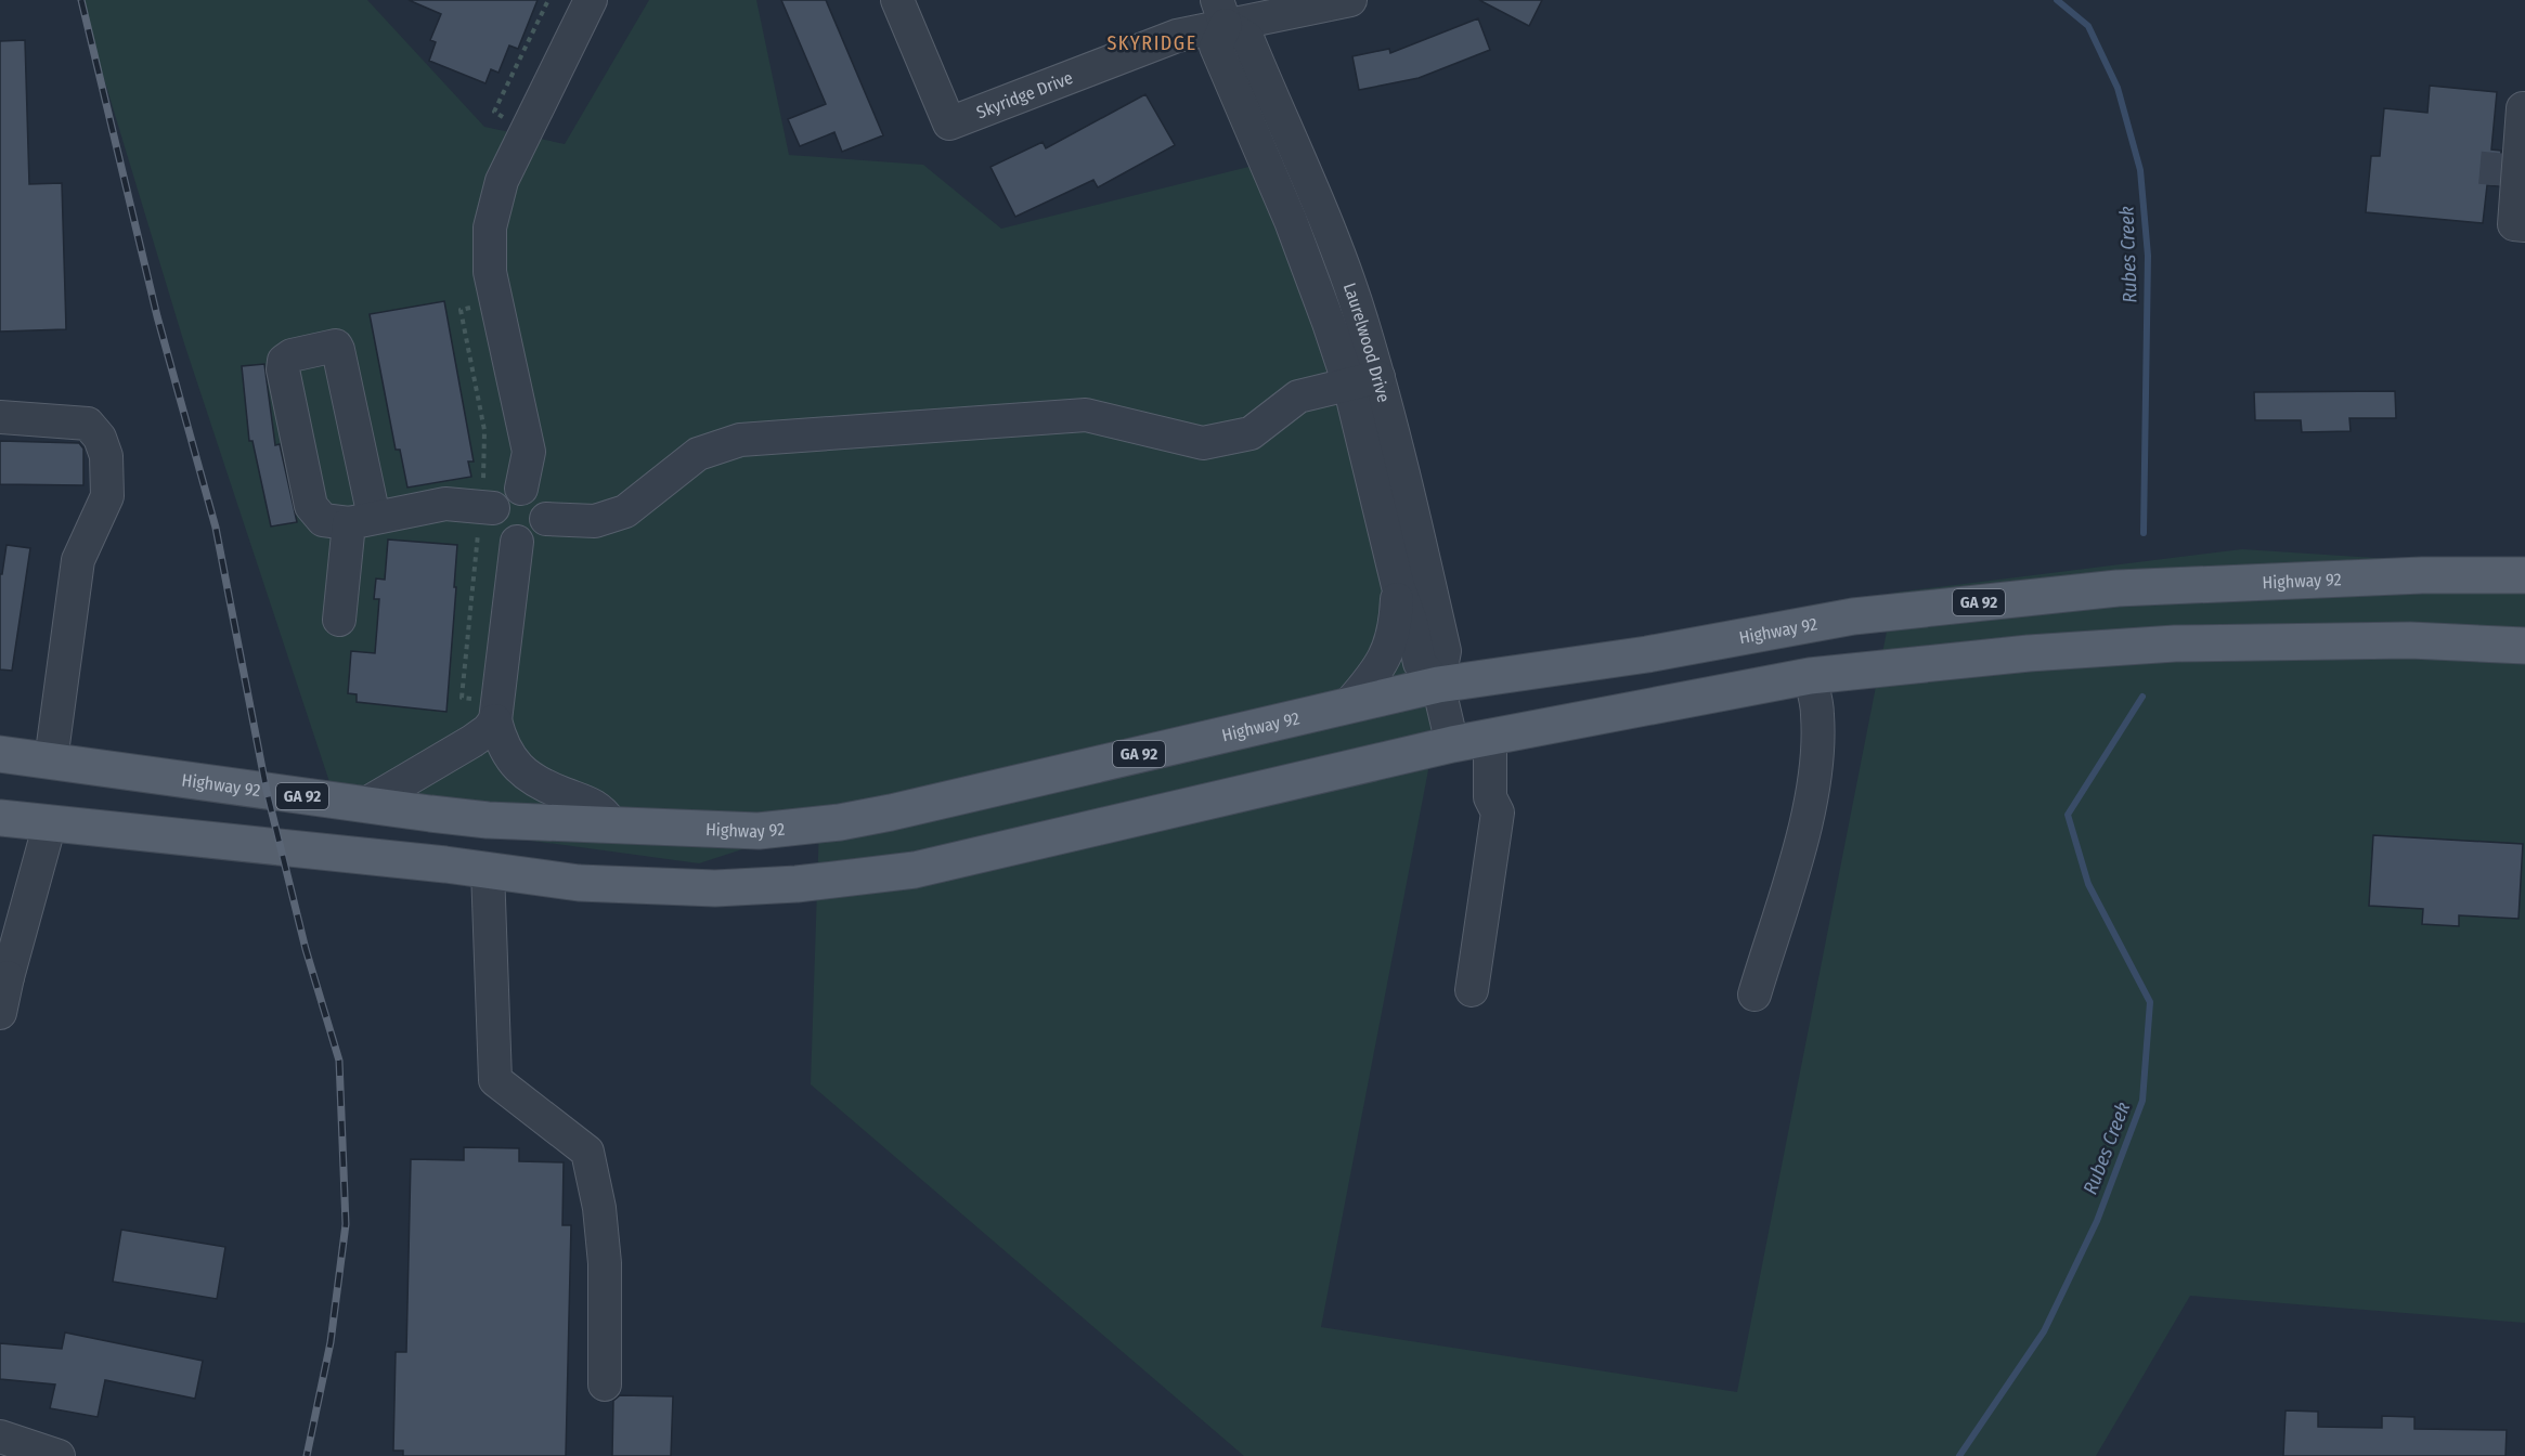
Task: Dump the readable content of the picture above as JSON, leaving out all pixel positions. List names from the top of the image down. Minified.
{"streets":{"main road":["Highway 92","GA 92"],"street":["Skyridge Drive","Laurelwood Drive"]},"crossings":[["Skyridge Drive","Laurelwood Drive"],["Laurelwood Drive","Highway 92"]],"districts":["SKYRIDGE"],"water":["Rubes Creek"]}
